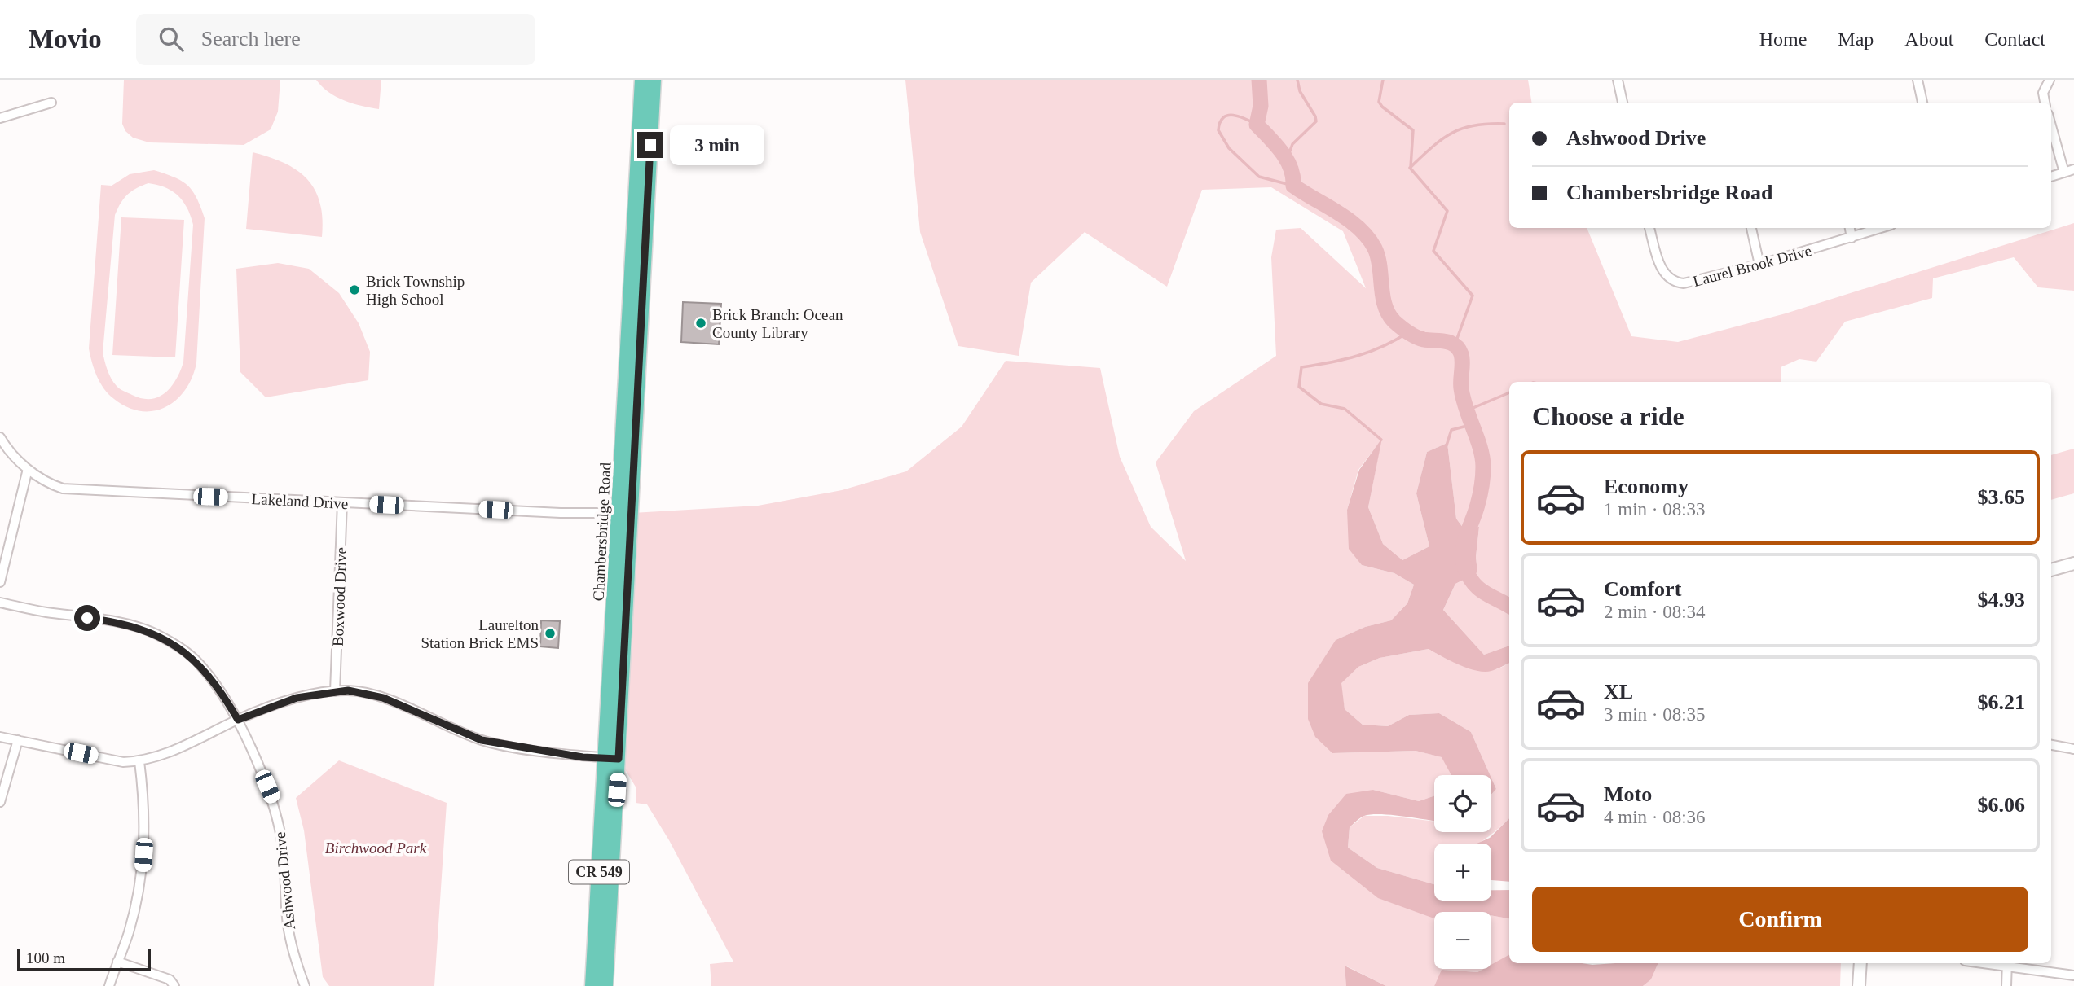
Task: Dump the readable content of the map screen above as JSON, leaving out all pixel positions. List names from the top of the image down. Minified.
{"streets":{"main road":["Chambersbridge Road","CR 549"],"street":["Laurel Brook Drive","Lakeland Drive","Boxwood Drive","Ashwood Drive"]},"crossings":[["Lakeland Drive","Chambersbridge Road"],["Lakeland Drive","Boxwood Drive"]],"parks":["Birchwood Park"],"places":["Brick Township High School","Brick Branch: Ocean County Library","Laurelton Station Brick EMS"],"scale_bar":"100 m","page":{"header":"Movio","search":"Search here","nav":["Home","Map","About","Contact"],"banner":["Ashwood Drive","Chambersbridge Road"],"bubble":"3 min","heading":"Choose a ride","list":[{"name":"Economy","note":"1 min · 08:33","value":"$3.65"},{"name":"Comfort","note":"2 min · 08:34","value":"$4.93"},{"name":"XL","note":"3 min · 08:35","value":"$6.21"},{"name":"Moto","note":"4 min · 08:36","value":"$6.06"}],"map_buttons":["+","−"],"buttons":"Confirm","scale":"100 m"}}
